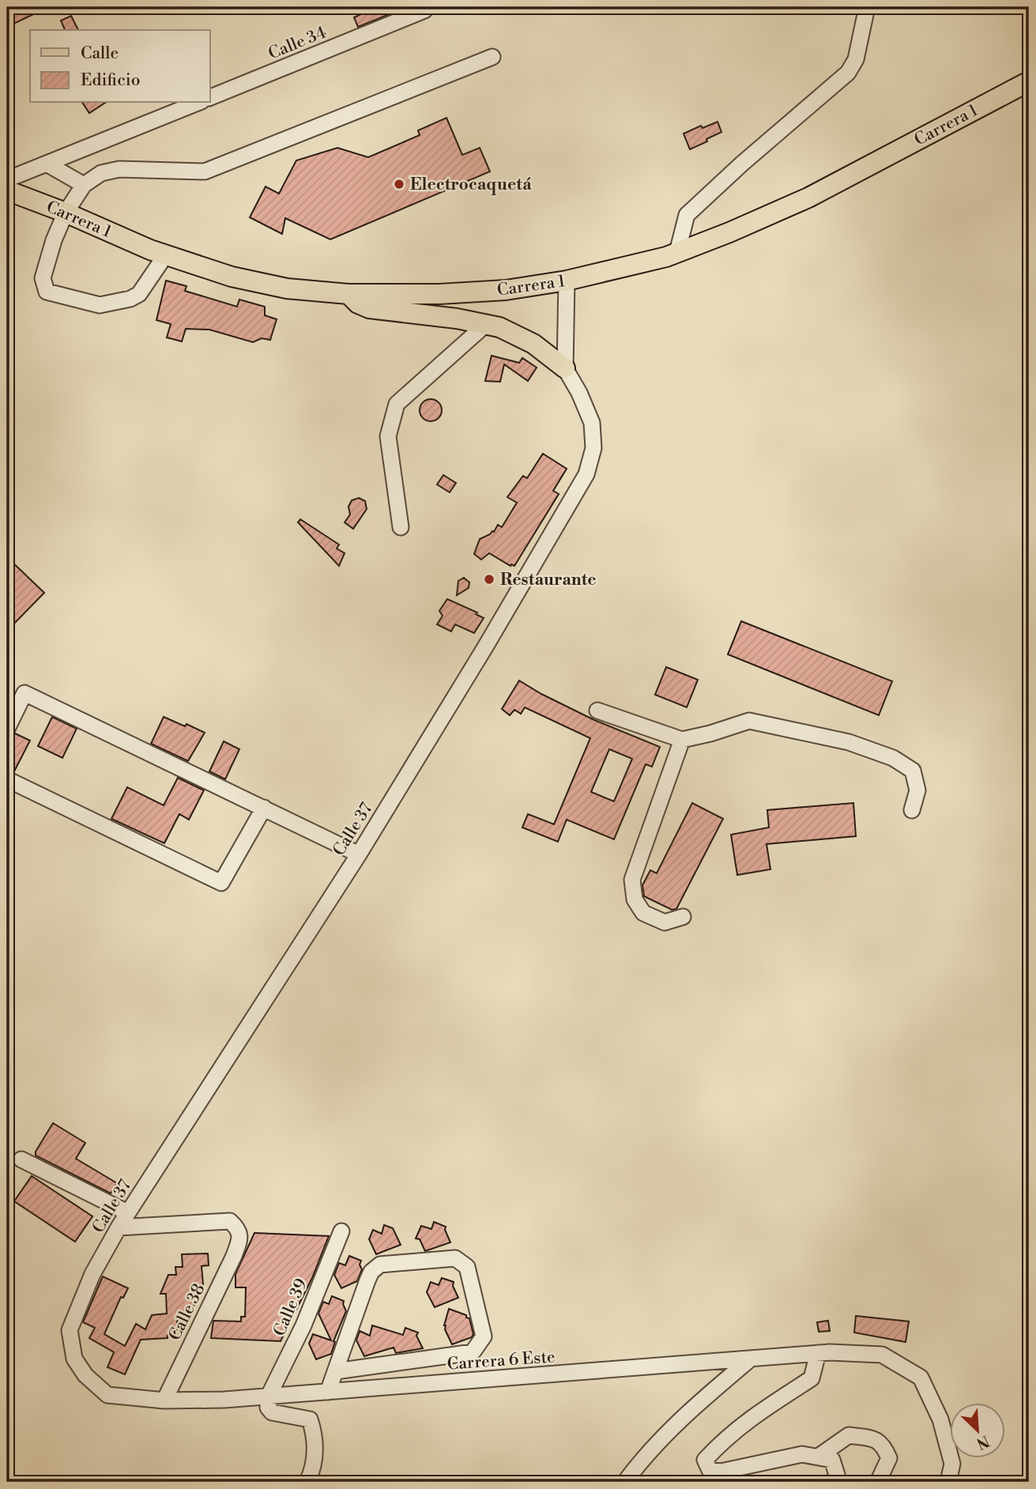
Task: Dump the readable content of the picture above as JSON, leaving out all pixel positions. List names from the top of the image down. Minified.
{"streets":{"main road":["Carrera 1"],"street":["Calle 34","Calle 37","Calle 39","Calle 38","Carrera 6 Este"]},"crossings":[["Calle 37","Calle 38"],["Calle 37","Carrera 6 Este"],["Calle 39","Carrera 6 Este"],["Calle 38","Carrera 6 Este"]],"places":["Electrocaquetá","Restaurante"],"legend":["Calle","Edificio"],"north":"bottom right"}
